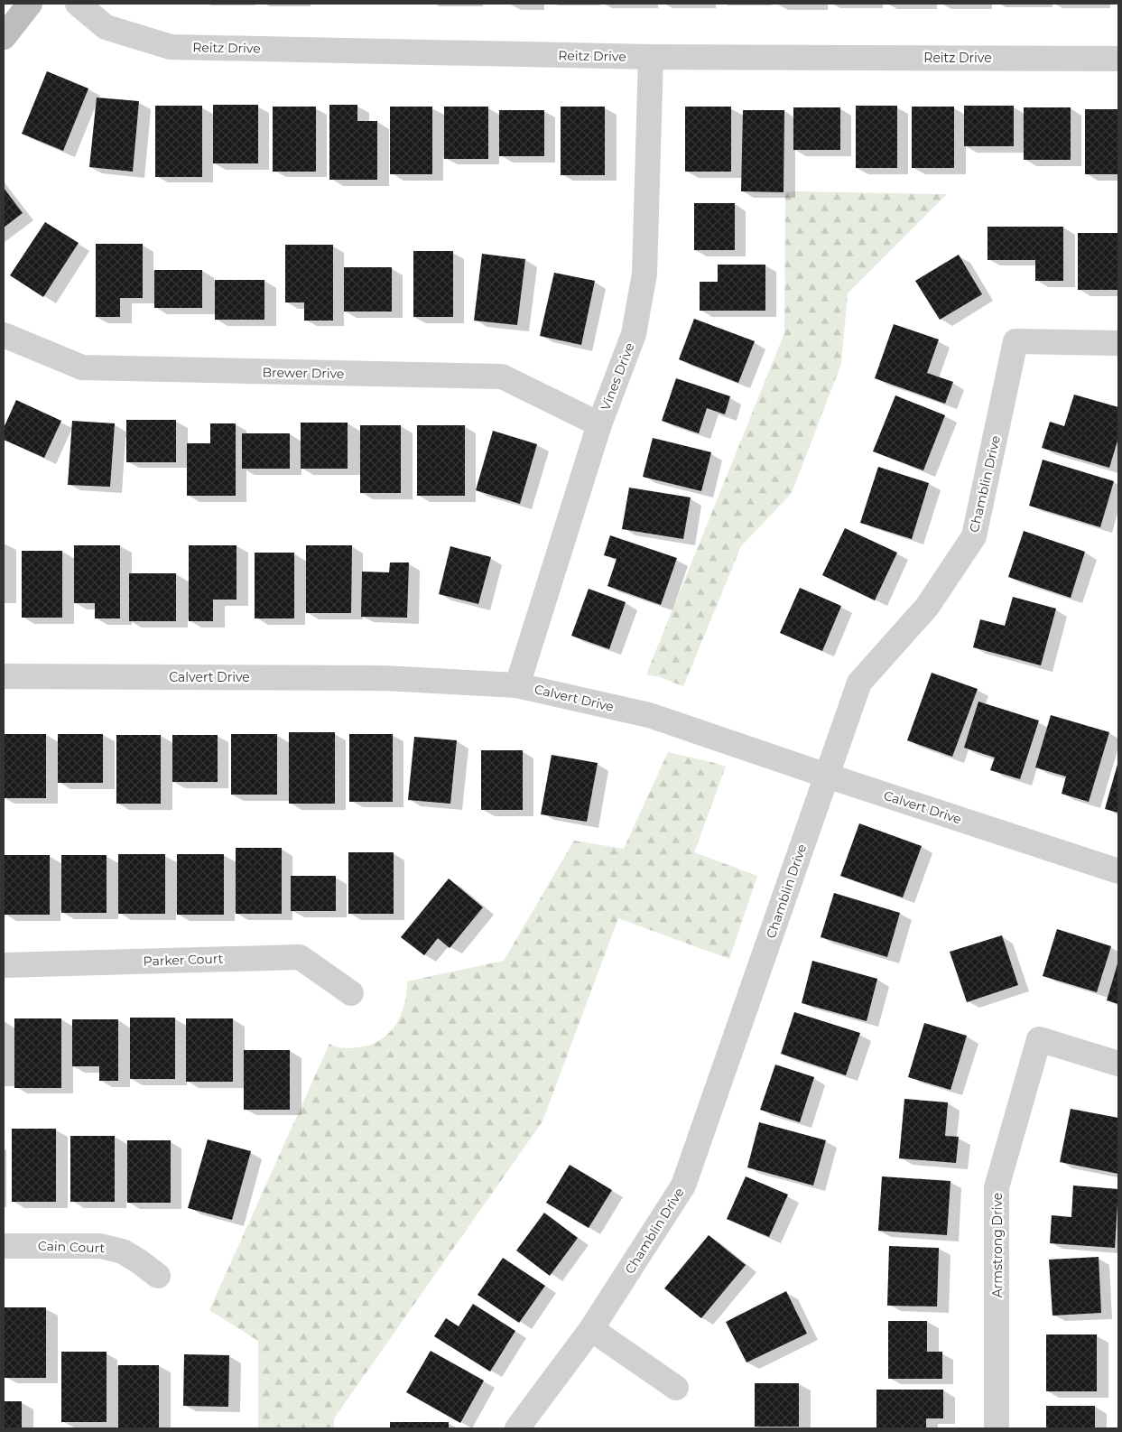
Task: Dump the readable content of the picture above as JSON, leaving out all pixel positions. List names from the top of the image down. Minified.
{"streets":{"street":["Reitz Drive","Brewer Drive","Vines Drive","Chamblin Drive","Calvert Drive","Parker Court","Armstrong Drive","Cain Court"]},"crossings":[["Reitz Drive","Vines Drive"],["Brewer Drive","Vines Drive"],["Vines Drive","Calvert Drive"],["Chamblin Drive","Calvert Drive"]]}
